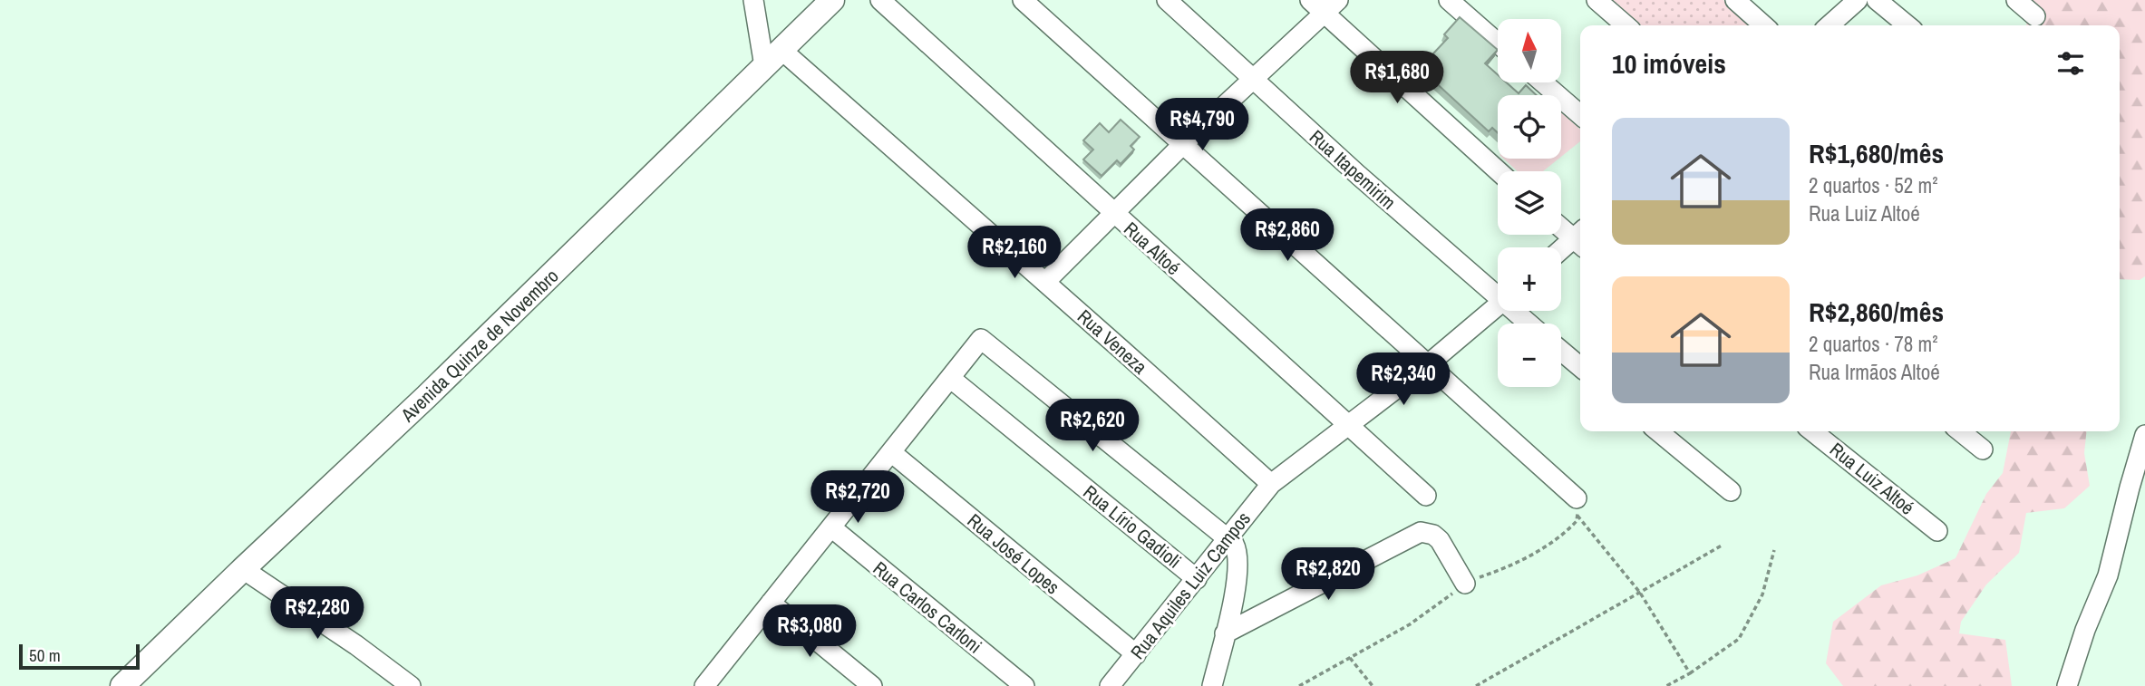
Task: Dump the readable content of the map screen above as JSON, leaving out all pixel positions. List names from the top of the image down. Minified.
{"streets":{"main road":["Avenida Quinze de Novembro"],"street":["Rua Itapemirim","Rua Altoé","Rua Veneza","Rua Luiz Altoé","Rua Lírio Gadioli","Rua José Lopes","Rua Aquiles Luiz Campos","Rua Carlos Carloni"]},"crossings":[["Rua Altoé","Rua Aquiles Luiz Campos"],["Rua Veneza","Avenida Quinze de Novembro"],["Rua Veneza","Rua Aquiles Luiz Campos"],["Rua Lírio Gadioli","Rua Aquiles Luiz Campos"],["Rua José Lopes","Rua Aquiles Luiz Campos"]],"scale_bar":"50 m","north":"top","page":{"map_buttons":["+","−"],"heading":"10 imóveis","price":["R$1,680","R$4,790","R$2,860","R$2,160","R$2,340","R$2,620","R$2,720","R$2,820","R$2,280","R$3,080"],"list":[{"name":"R$1,680/mês","note":"2 quartos · 52 m² · Rua Luiz Altoé"},{"name":"R$2,860/mês","note":"2 quartos · 78 m² · Rua Irmãos Altoé"}],"scale":"50 m"}}
